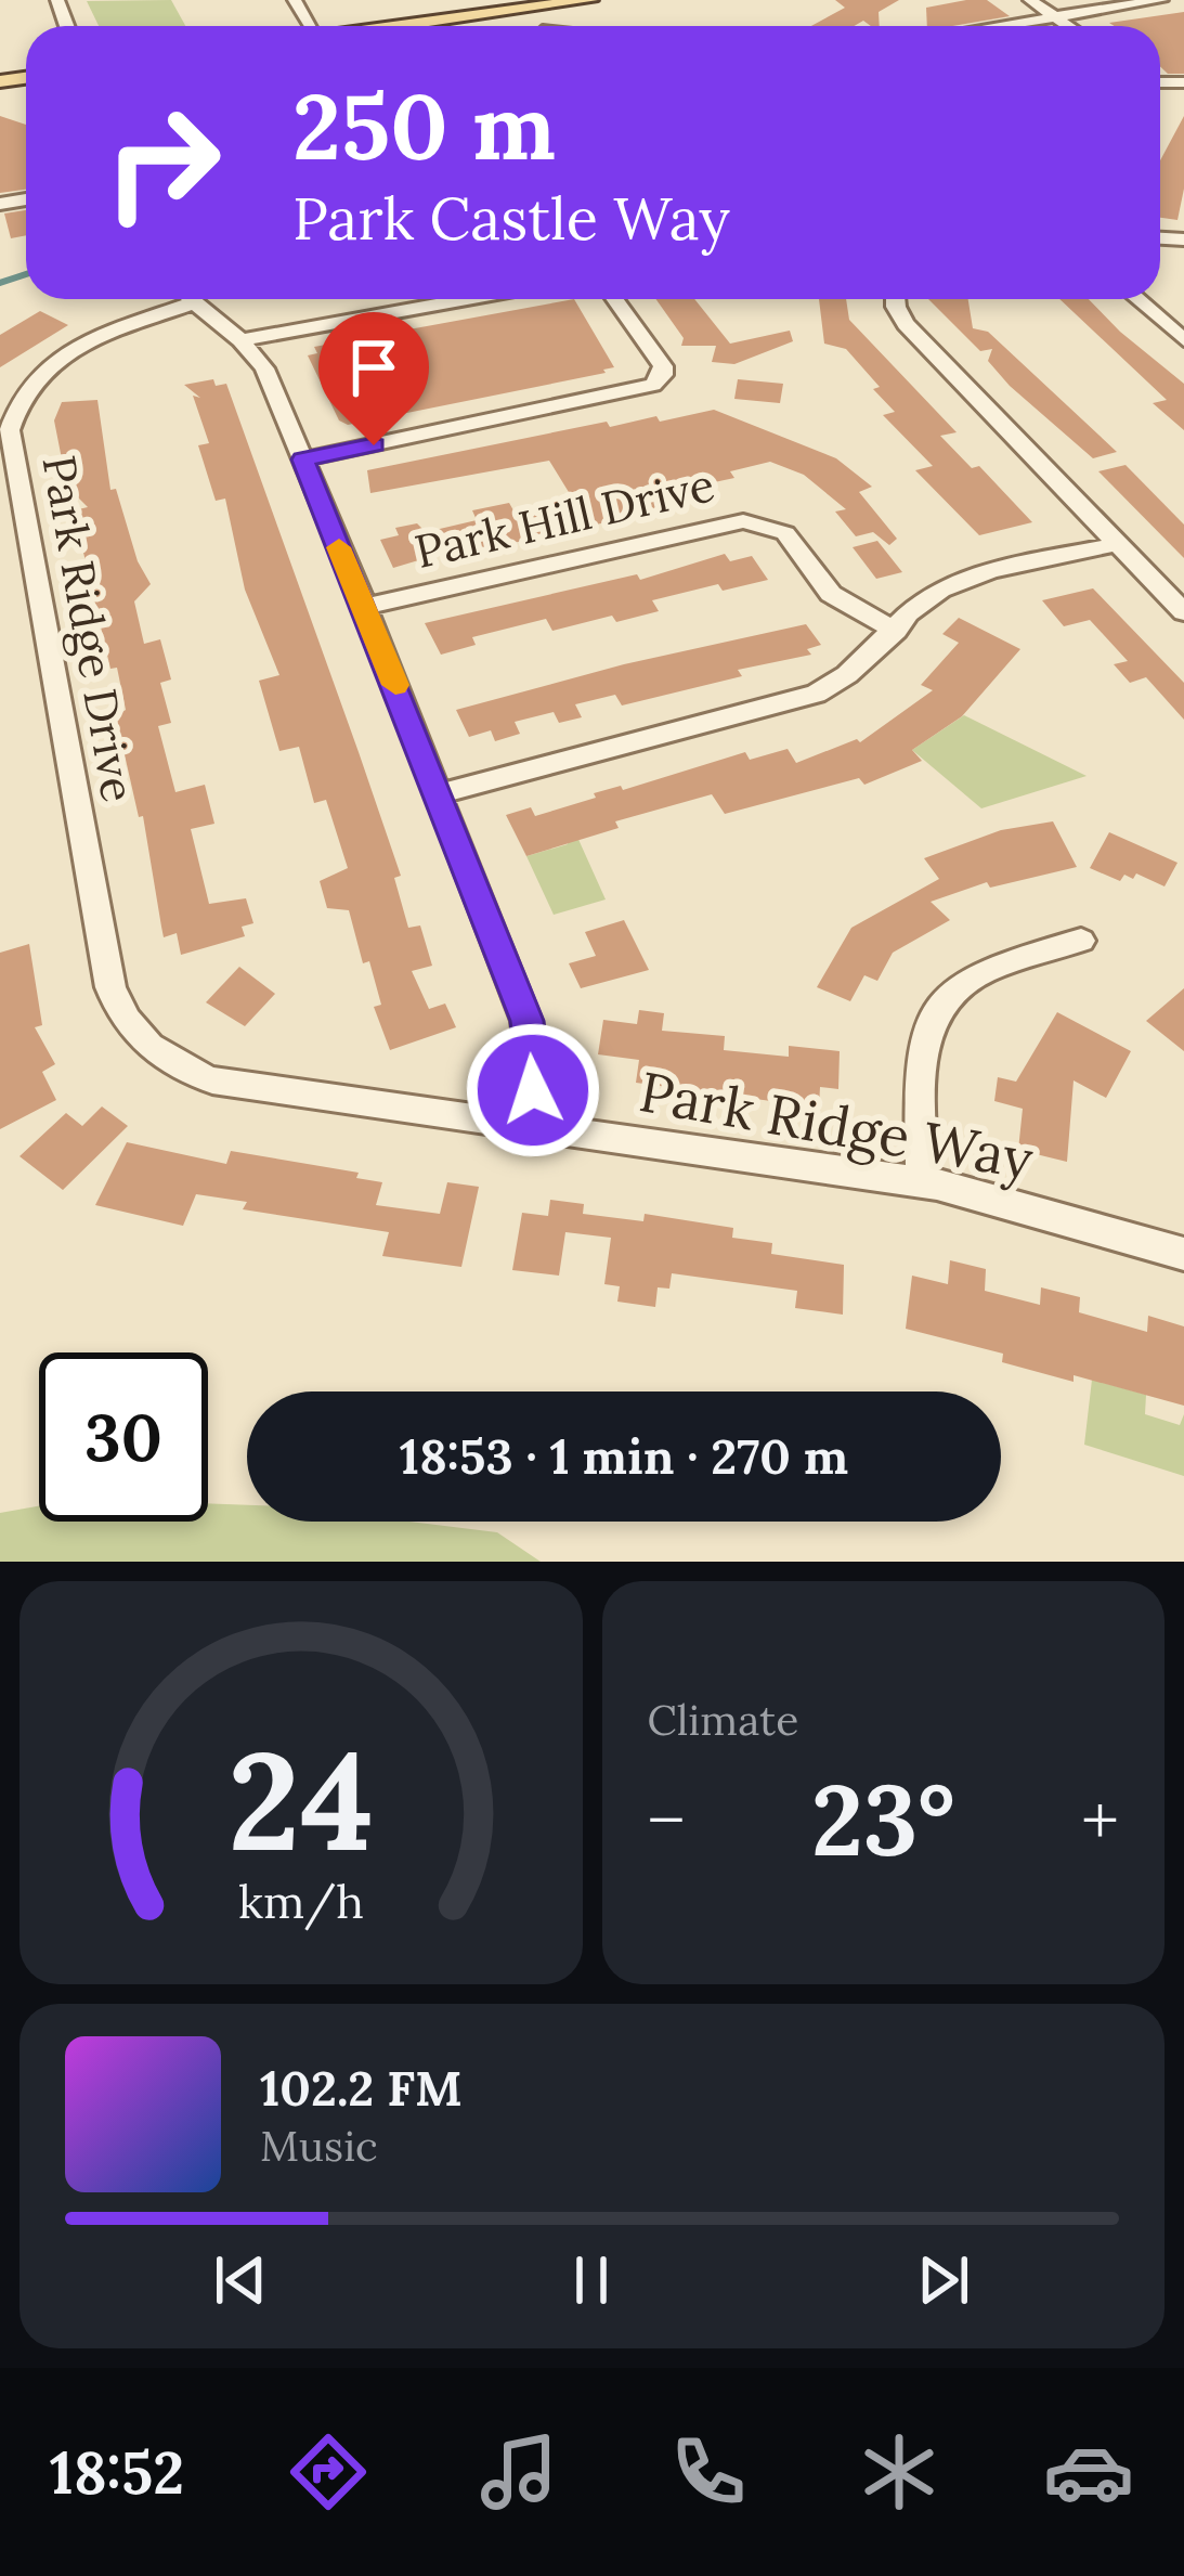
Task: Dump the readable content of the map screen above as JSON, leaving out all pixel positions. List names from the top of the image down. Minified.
{"streets":{"street":["Park Hill Drive","Park Ridge Drive","Park Ridge Way"]},"crossings":[["Park Ridge Drive","Park Ridge Way"]],"page":{"turn":["250 m","Park Castle Way"],"limit":"30","trip":"18:53 · 1 min · 270 m","tile":"Climate","heat":["−","23°","+"],"song":["102.2 FM","Music"],"tabs":"18:52","gauge":["24","km/h"]}}
